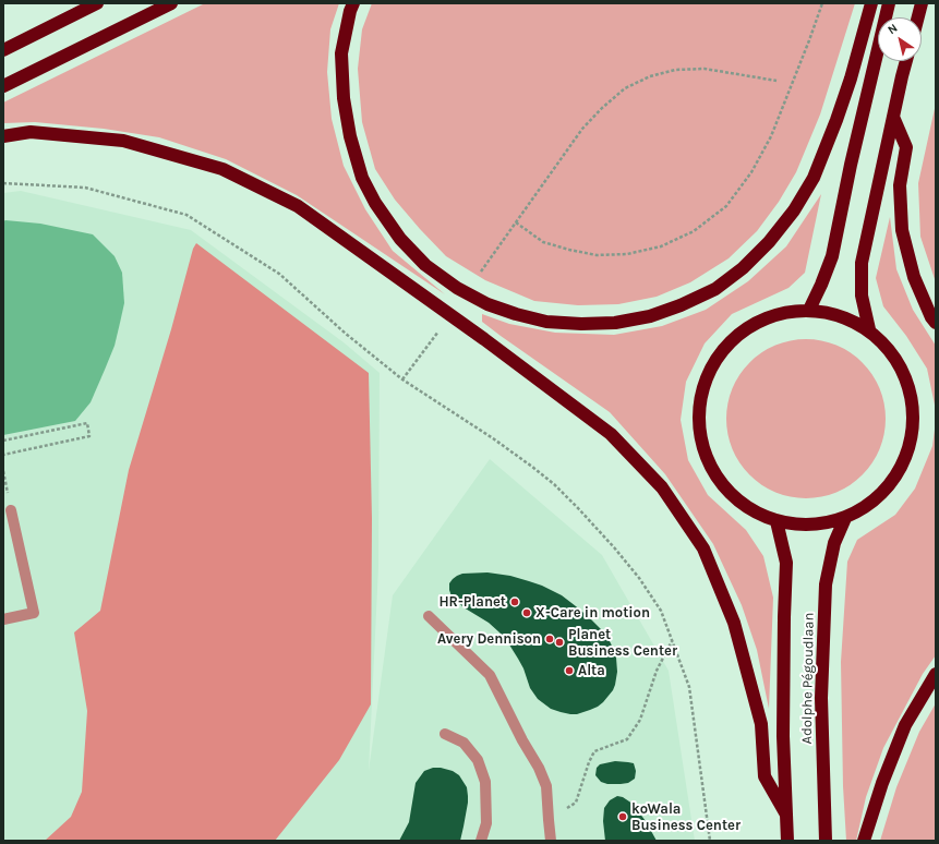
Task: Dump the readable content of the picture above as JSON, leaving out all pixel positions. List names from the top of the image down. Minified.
{"streets":{"highway":["Adolphe Pégoudlaan"]},"places":["HR-Planet","X-Care in motion","Avery Dennison","Planet Business Center","Alta","koWala Business Center"],"north":"top left"}
